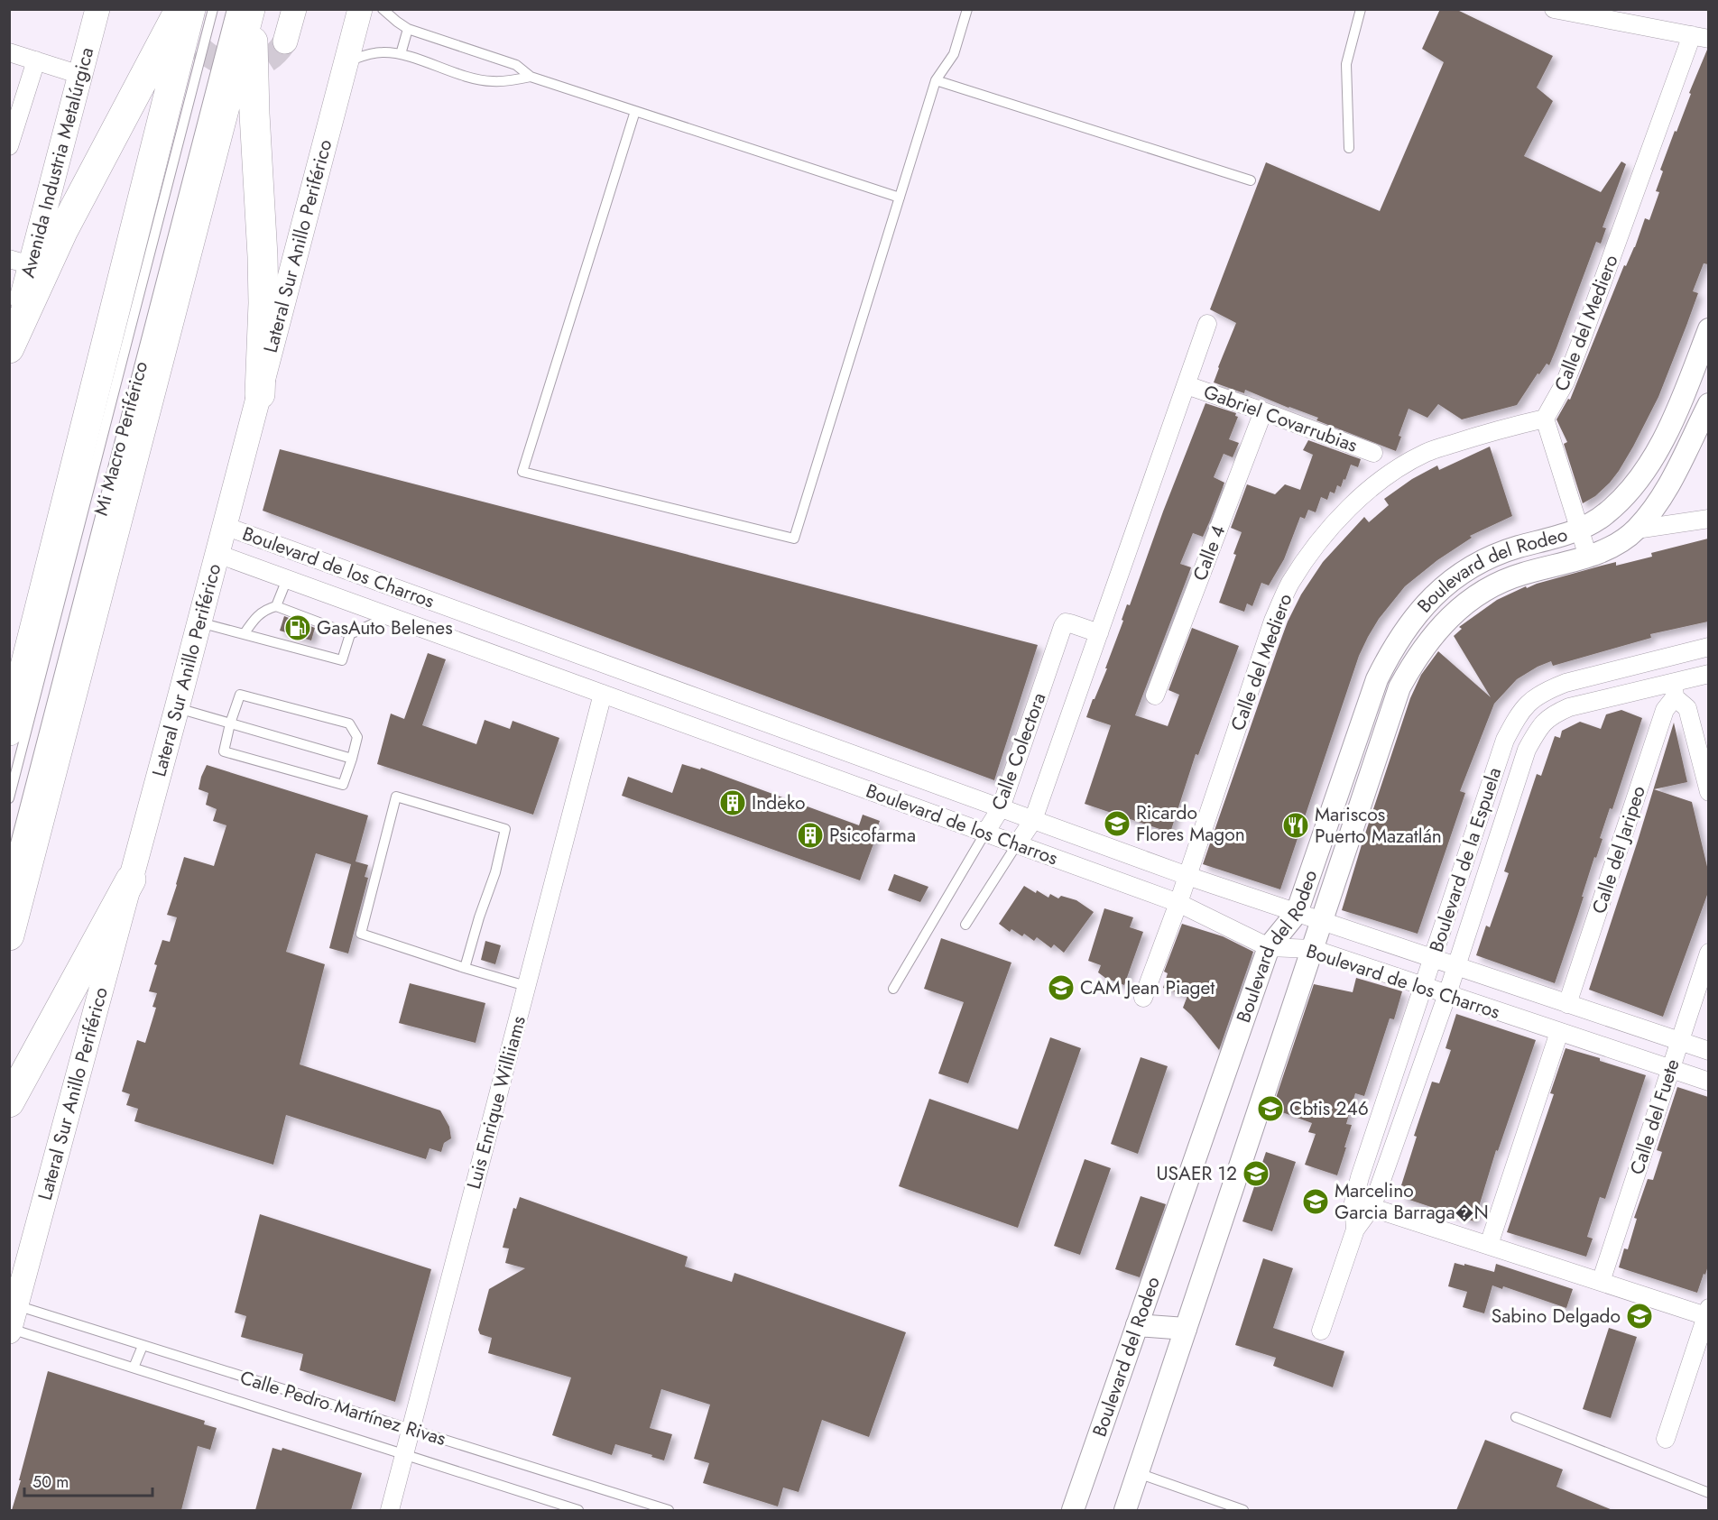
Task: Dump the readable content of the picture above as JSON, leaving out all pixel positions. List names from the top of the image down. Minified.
{"streets":{"main road":["Avenida Industria Metalúrgica","Lateral Sur Anillo Periférico"],"street":["Calle del Mediero","Gabriel Covarrubias","Calle 4","Boulevard de los Charros","Boulevard del Rodeo","Calle Colectora","Calle del Jaripeo","Boulevard de la Espuela","Luis Enrique Williiams","Calle del Fuete"],"lane":["Mi Macro Periférico","Calle Pedro Martínez Rivas"]},"crossings":[["Lateral Sur Anillo Periférico","Boulevard de los Charros"],["Lateral Sur Anillo Periférico","Calle Pedro Martínez Rivas"],["Calle del Mediero","Boulevard de los Charros"],["Gabriel Covarrubias","Calle 4"],["Gabriel Covarrubias","Calle Colectora"],["Boulevard de los Charros","Boulevard del Rodeo"],["Boulevard de los Charros","Calle Colectora"],["Boulevard de los Charros","Calle del Jaripeo"],["Boulevard de los Charros","Boulevard de la Espuela"],["Boulevard de los Charros","Luis Enrique Williiams"],["Boulevard de los Charros","Calle del Fuete"],["Calle del Jaripeo","Boulevard de la Espuela"],["Luis Enrique Williiams","Calle Pedro Martínez Rivas"]],"places":{"fuel station":["GasAuto Belenes"],"building":["Indeko","Psicofarma"],"school or university":["Ricardo Flores Magon","CAM Jean Piaget","Cbtis 246","USAER 12","Marcelino Garcia Barraga�N","Sabino Delgado"],"restaurant":["Mariscos Puerto Mazatlán"]},"scale_bar":"50 m"}
